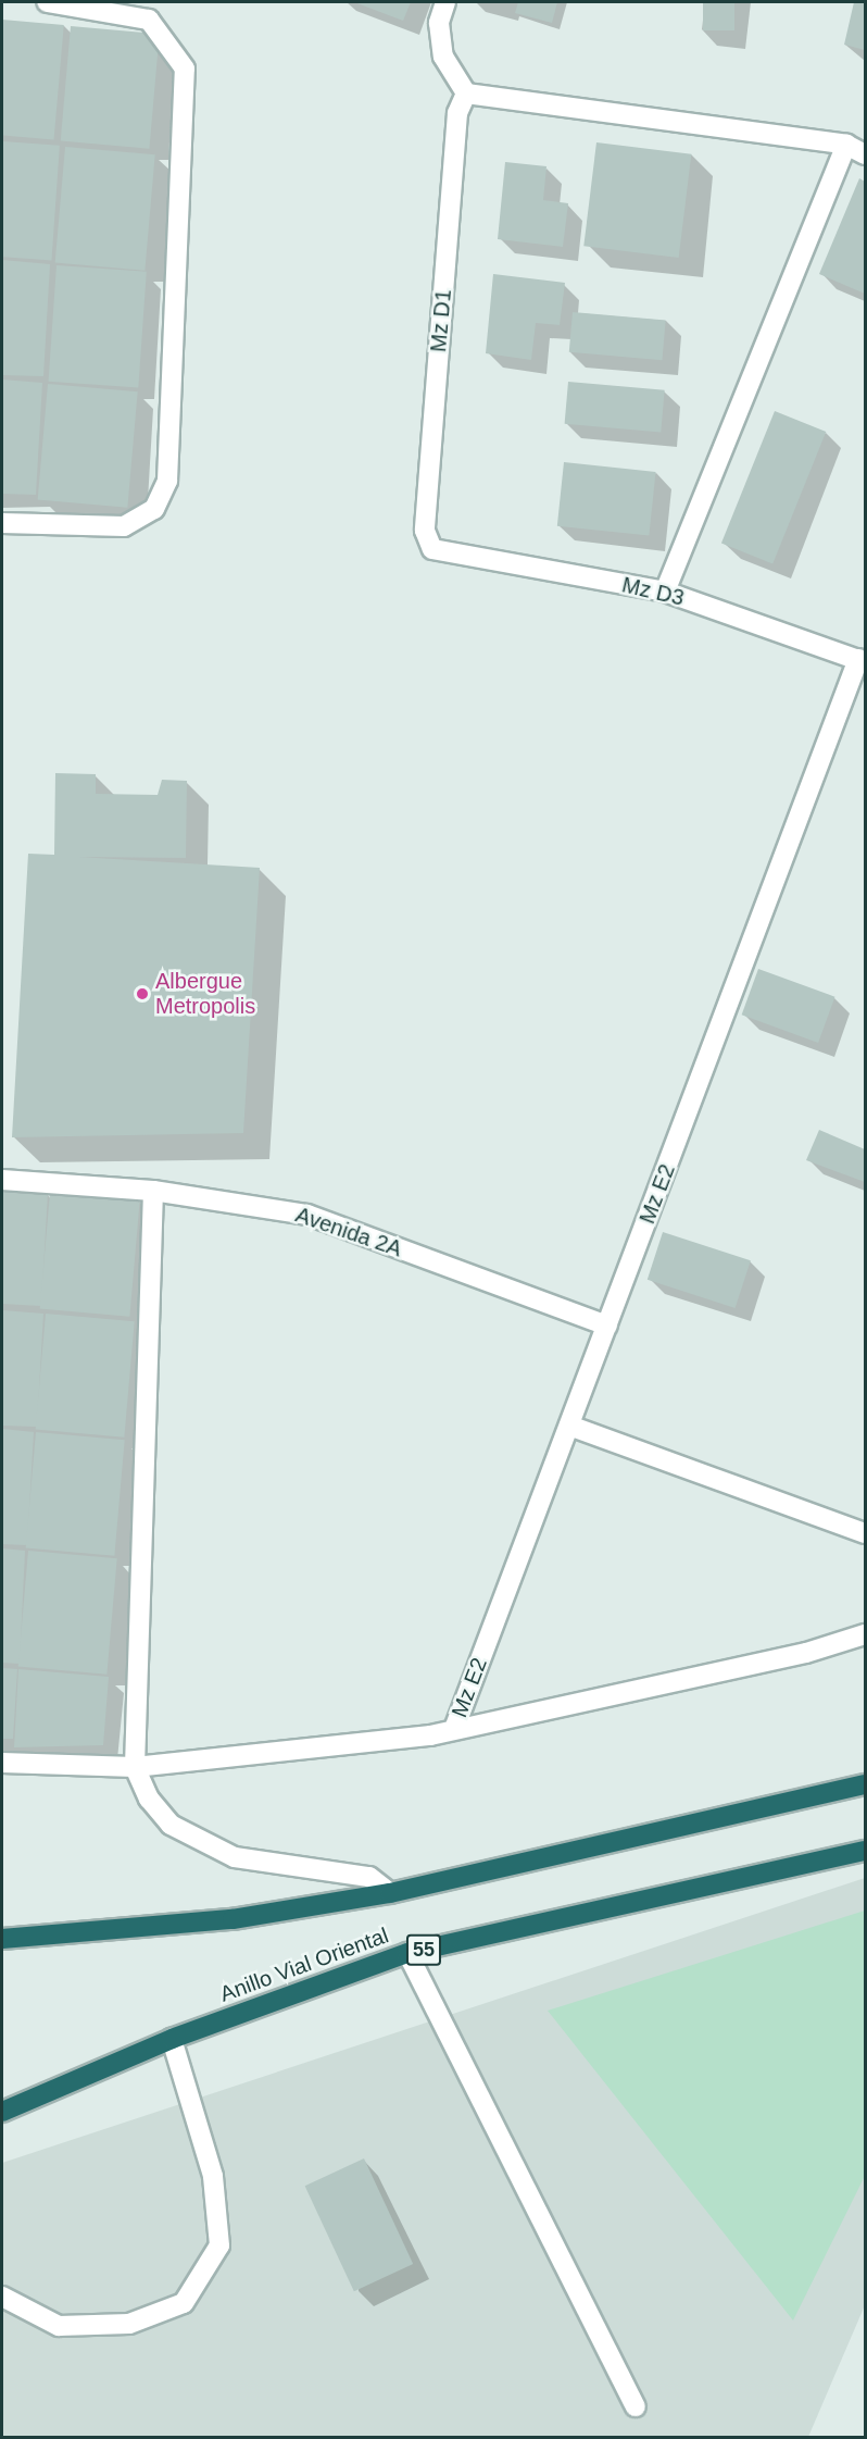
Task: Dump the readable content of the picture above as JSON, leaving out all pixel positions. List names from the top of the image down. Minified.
{"streets":{"highway":["55","Anillo Vial Oriental"],"street":["Mz D1","Mz D3","Mz E2","Avenida 2A"]},"crossings":[["Mz D1","Mz D3"],["Mz D3","Mz E2"],["Mz E2","Avenida 2A"]],"places":["Albergue Metropolis"]}
